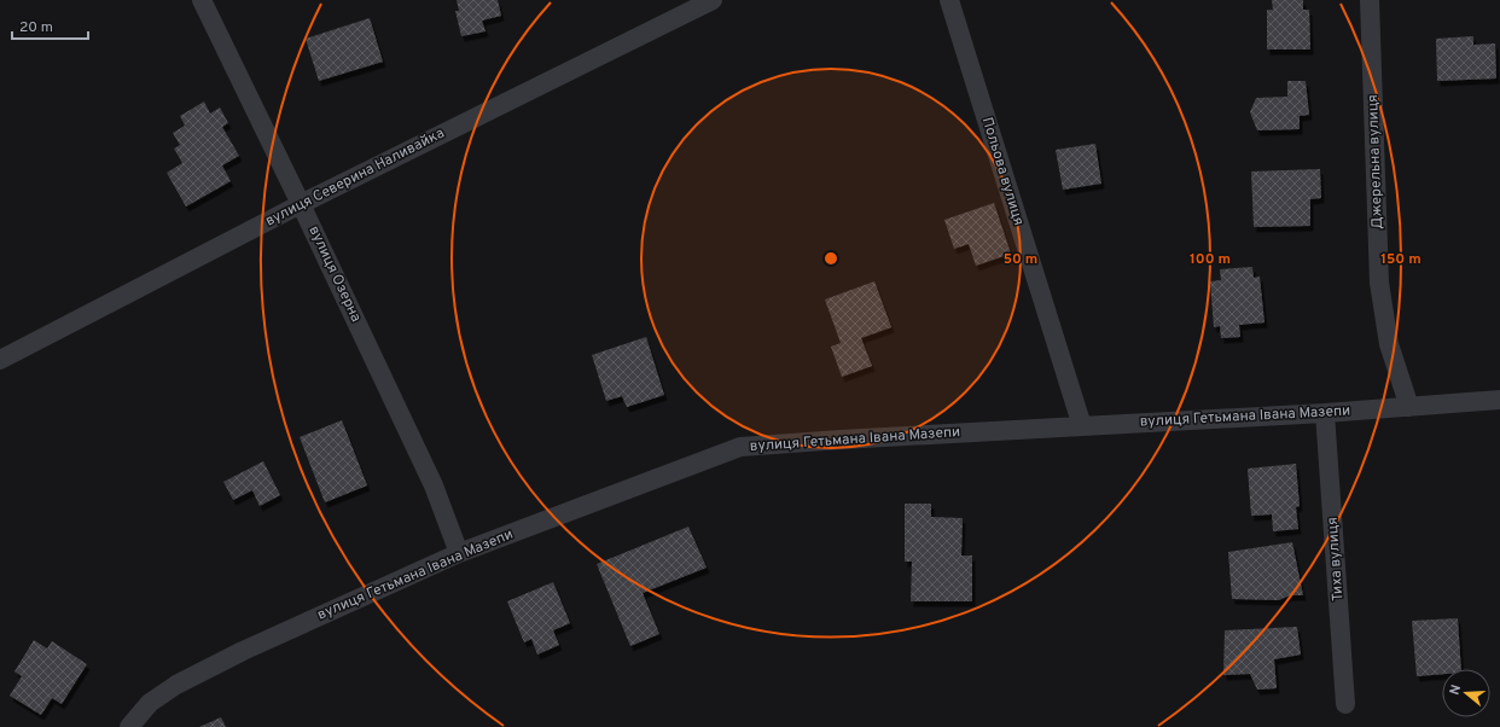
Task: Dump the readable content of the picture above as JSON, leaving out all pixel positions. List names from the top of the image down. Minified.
{"streets":{"street":["Джерельна вулиця","Польова вулиця","вулиця Северина Наливайка","вулиця Озерна","вулиця Гетьмана Івана Мазепи","Тиха вулиця"]},"crossings":[["Джерельна вулиця","вулиця Гетьмана Івана Мазепи"],["Польова вулиця","вулиця Гетьмана Івана Мазепи"],["вулиця Северина Наливайка","вулиця Озерна"],["вулиця Озерна","вулиця Гетьмана Івана Мазепи"],["вулиця Гетьмана Івана Мазепи","Тиха вулиця"]],"scale_bar":"20 m","north":"left","rings":["50 m","100 m","150 m"]}
